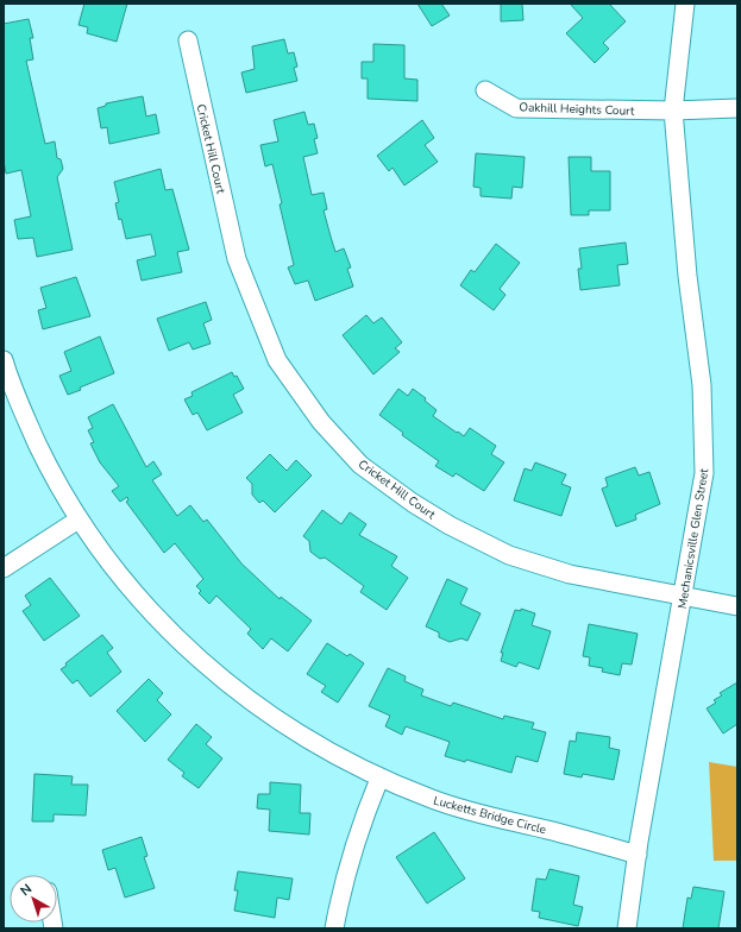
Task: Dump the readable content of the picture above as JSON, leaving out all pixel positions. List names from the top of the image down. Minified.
{"streets":{"street":["Oakhill Heights Court","Cricket Hill Court","Mechanicsville Glen Street","Lucketts Bridge Circle"]},"crossings":[["Oakhill Heights Court","Mechanicsville Glen Street"],["Cricket Hill Court","Mechanicsville Glen Street"],["Mechanicsville Glen Street","Lucketts Bridge Circle"]],"north":"top left"}
